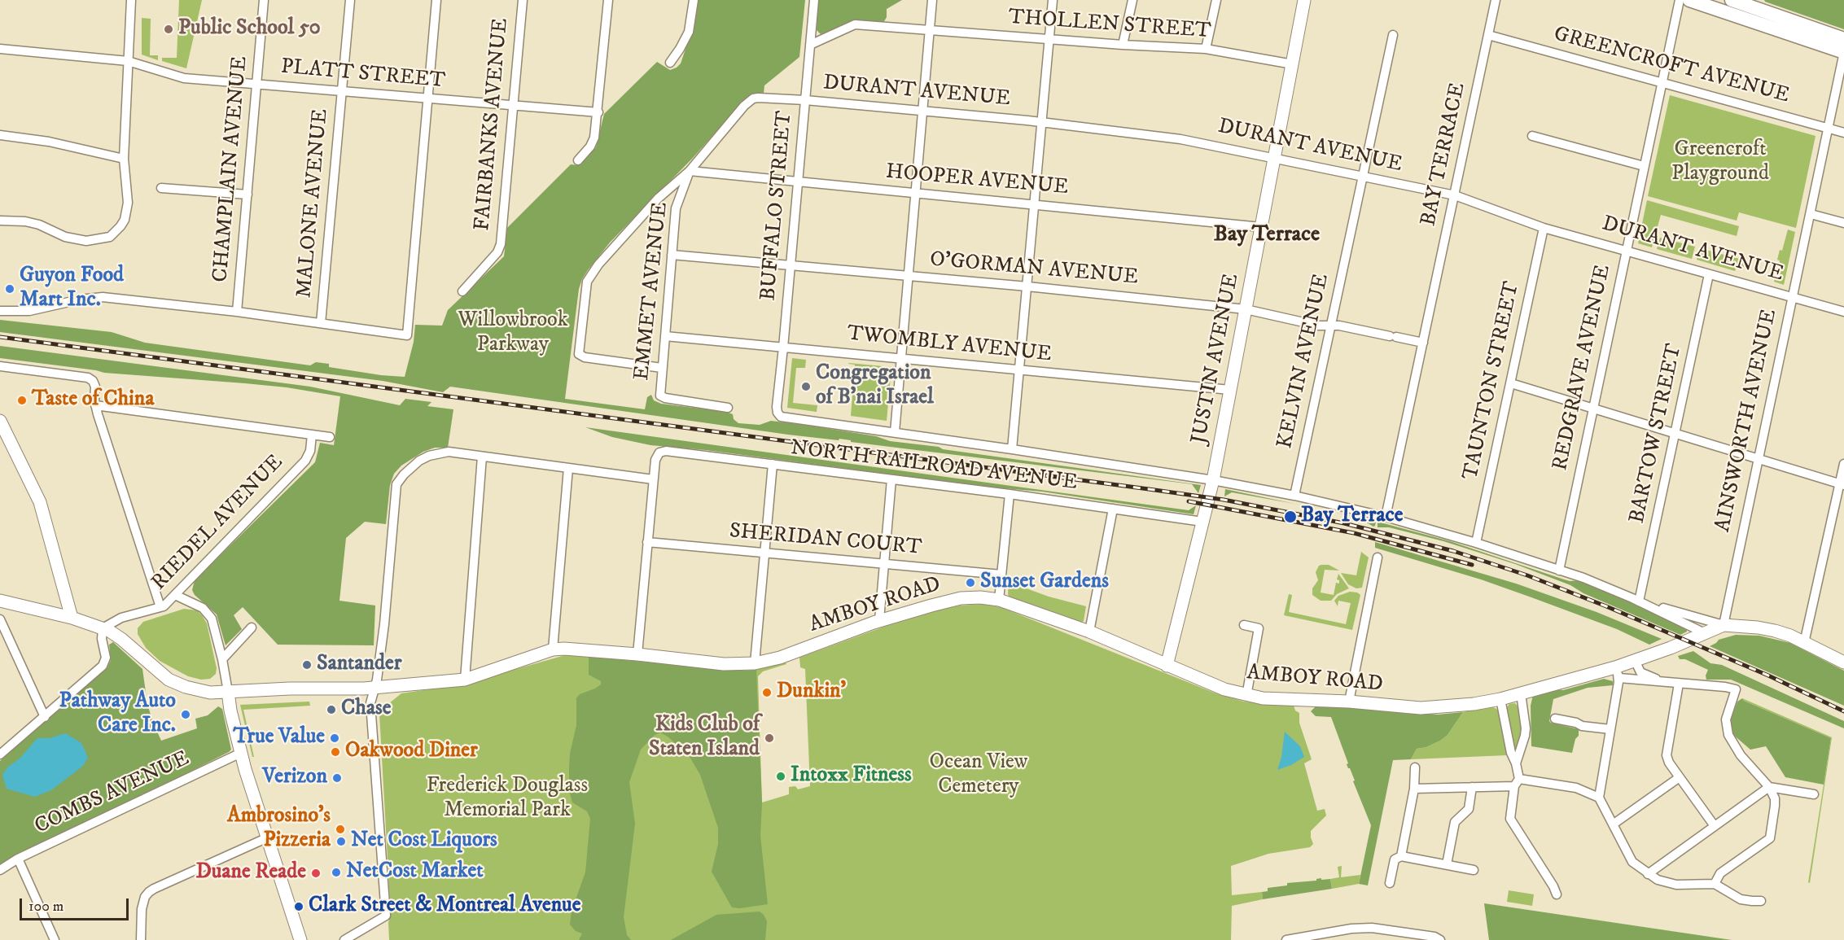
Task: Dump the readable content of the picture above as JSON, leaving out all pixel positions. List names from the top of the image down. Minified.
{"streets":{"main road":["JUSTIN AVENUE","AMBOY ROAD"],"street":["THOLLEN STREET","GREENCROFT AVENUE","PLATT STREET","DURANT AVENUE","FAIRBANKS AVENUE","BAY TERRACE","CHAMPLAIN AVENUE","HOOPER AVENUE","MALONE AVENUE","BUFFALO STREET","O'GORMAN AVENUE","EMMET AVENUE","TWOMBLY AVENUE","KELVIN AVENUE","REDGRAVE AVENUE","TAUNTON STREET","AINSWORTH AVENUE","BARTOW STREET","NORTH RAILROAD AVENUE","RIEDEL AVENUE","SHERIDAN COURT","COMBS AVENUE"]},"crossings":[["THOLLEN STREET","BUFFALO STREET"],["THOLLEN STREET","JUSTIN AVENUE"],["GREENCROFT AVENUE","BAY TERRACE"],["GREENCROFT AVENUE","REDGRAVE AVENUE"],["GREENCROFT AVENUE","AINSWORTH AVENUE"],["PLATT STREET","FAIRBANKS AVENUE"],["PLATT STREET","CHAMPLAIN AVENUE"],["PLATT STREET","MALONE AVENUE"],["DURANT AVENUE","BAY TERRACE"],["DURANT AVENUE","BUFFALO STREET"],["DURANT AVENUE","EMMET AVENUE"],["DURANT AVENUE","JUSTIN AVENUE"],["DURANT AVENUE","KELVIN AVENUE"],["DURANT AVENUE","REDGRAVE AVENUE"],["DURANT AVENUE","TAUNTON STREET"],["DURANT AVENUE","AINSWORTH AVENUE"],["DURANT AVENUE","BARTOW STREET"],["BAY TERRACE","O'GORMAN AVENUE"],["HOOPER AVENUE","BUFFALO STREET"],["HOOPER AVENUE","EMMET AVENUE"],["HOOPER AVENUE","JUSTIN AVENUE"],["BUFFALO STREET","O'GORMAN AVENUE"],["BUFFALO STREET","TWOMBLY AVENUE"],["O'GORMAN AVENUE","EMMET AVENUE"],["O'GORMAN AVENUE","JUSTIN AVENUE"],["O'GORMAN AVENUE","KELVIN AVENUE"],["EMMET AVENUE","TWOMBLY AVENUE"],["TWOMBLY AVENUE","JUSTIN AVENUE"],["JUSTIN AVENUE","NORTH RAILROAD AVENUE"],["JUSTIN AVENUE","AMBOY ROAD"],["AINSWORTH AVENUE","AMBOY ROAD"],["RIEDEL AVENUE","AMBOY ROAD"]],"districts":["Bay Terrace"],"parks":["Greencroft Playground","Willowbrook Parkway","Ocean View Cemetery","Frederick Douglass Memorial Park"],"places":["Public School 50","Guyon Food Mart Inc.","Congregation of B'nai Israel","Taste of China","Bay Terrace","Sunset Gardens","Santander","Dunkin'","Chase","Pathway Auto Care Inc.","True Value","Kids Club of Staten Island","Oakwood Diner","Intoxx Fitness","Verizon","Ambrosino's Pizzeria","Net Cost Liquors","NetCost Market","Duane Reade","Clark Street & Montreal Avenue"],"scale_bar":"100 m"}
